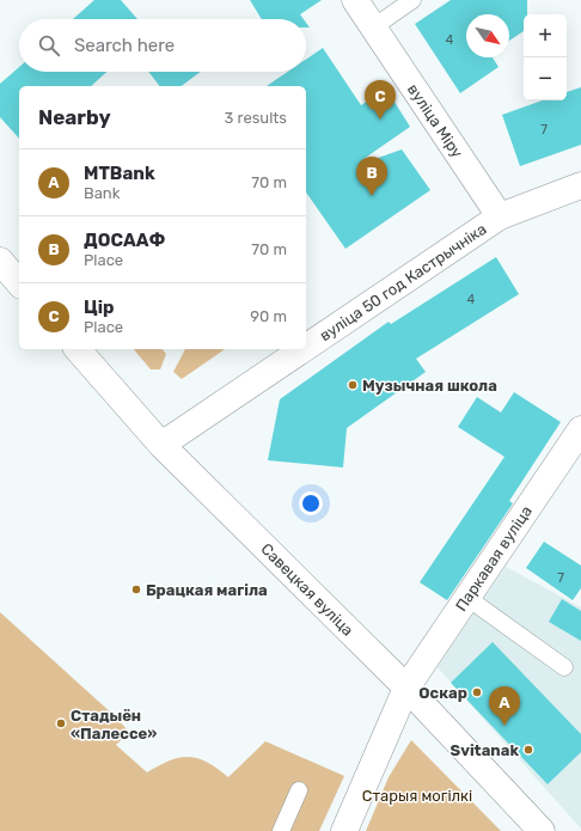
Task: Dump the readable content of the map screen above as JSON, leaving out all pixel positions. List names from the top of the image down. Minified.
{"streets":{"street":["вуліца Міру","вуліца 50 год Кастрычніка","Паркавая вуліца","Савецкая вуліца"]},"crossings":[["вуліца Міру","вуліца 50 год Кастрычніка"],["вуліца 50 год Кастрычніка","Савецкая вуліца"],["Паркавая вуліца","Савецкая вуліца"]],"parks":["Старыя могілкі"],"places":["Музычная школа","Брацкая магіла","Оскар","Стадыён «Палессе»","Svitanak"],"house_numbers":["4","7","4","7"],"north":"bottom right","page":{"map_buttons":["+","−"],"search":"Search here","pins":["C","B","A"],"heading":["Nearby","3 results"],"list":[{"mark":"A","name":"MTBank","note":"Bank","value":"70 m"},{"mark":"B","name":"ДОСААФ","note":"Place","value":"70 m"},{"mark":"C","name":"Цір","note":"Place","value":"90 m"}]}}
